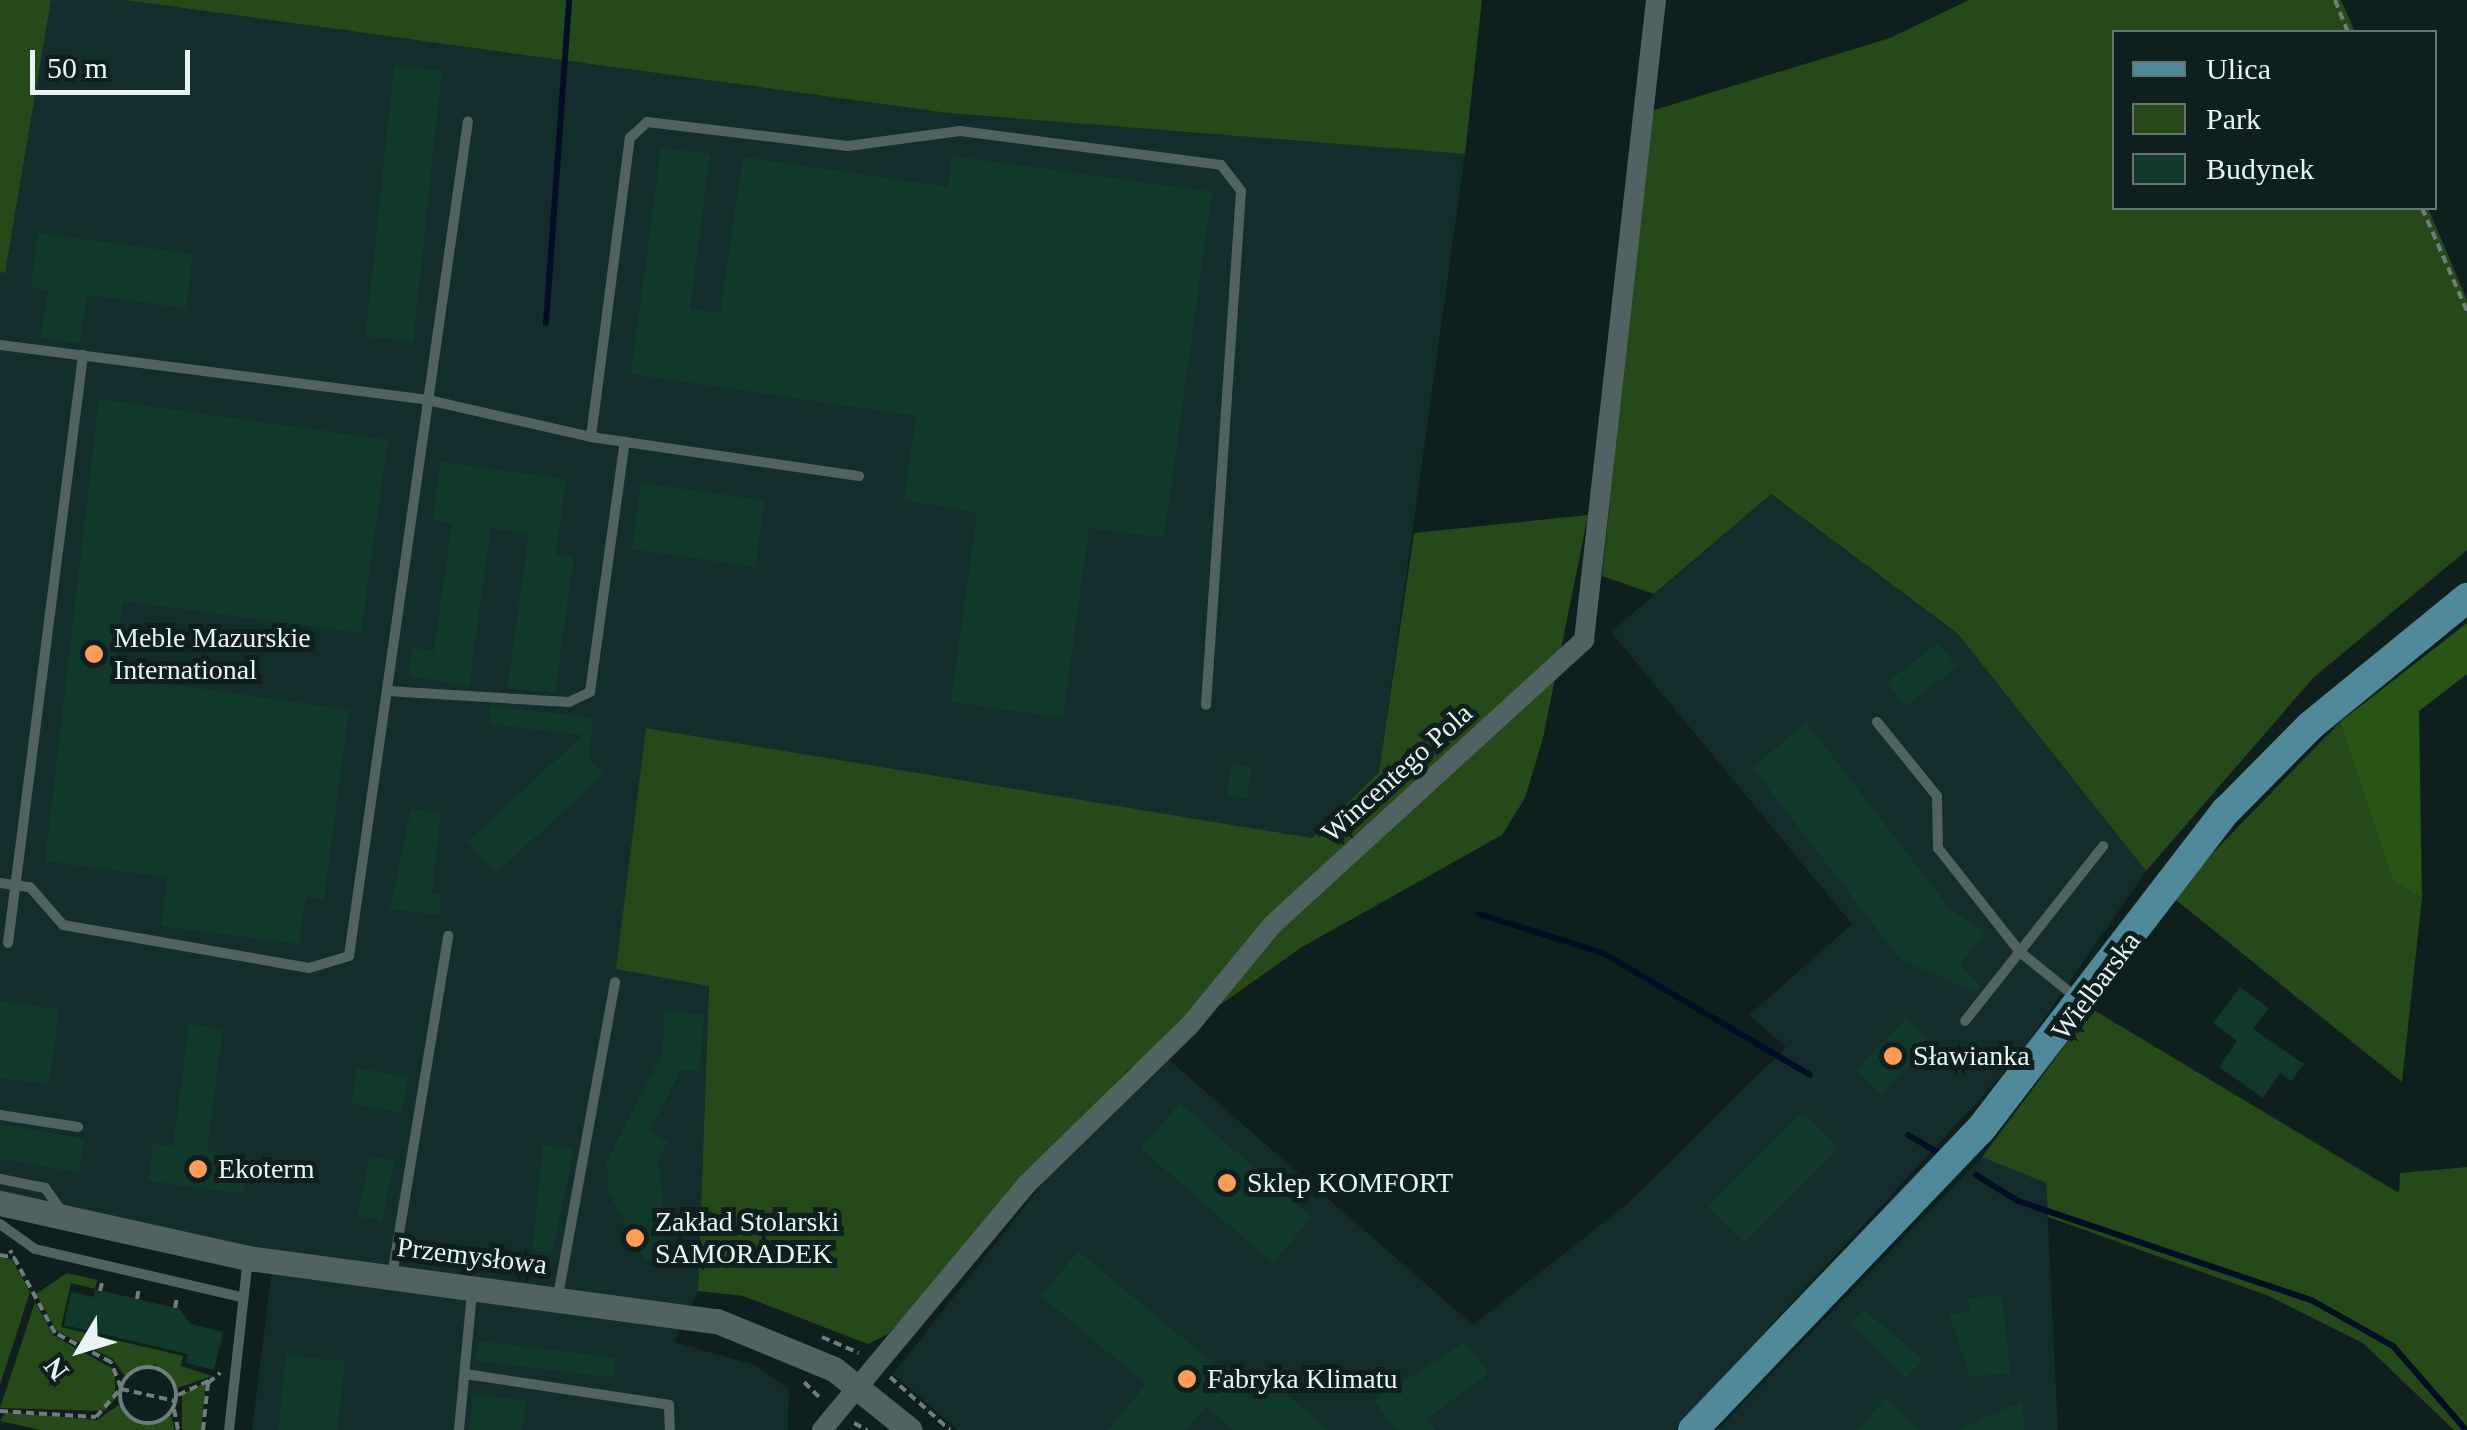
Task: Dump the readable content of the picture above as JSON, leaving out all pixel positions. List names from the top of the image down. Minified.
{"streets":{"main road":["Wielbarska"],"street":["Wincentego Pola","Przemysłowa"]},"crossings":[["Wincentego Pola","Przemysłowa"]],"places":["Meble Mazurskie International","Sławianka","Ekoterm","Sklep KOMFORT","Zakład Stolarski SAMORADEK","Fabryka Klimatu"],"legend":["Ulica","Park","Budynek"],"scale_bar":"50 m","north":"bottom left"}
